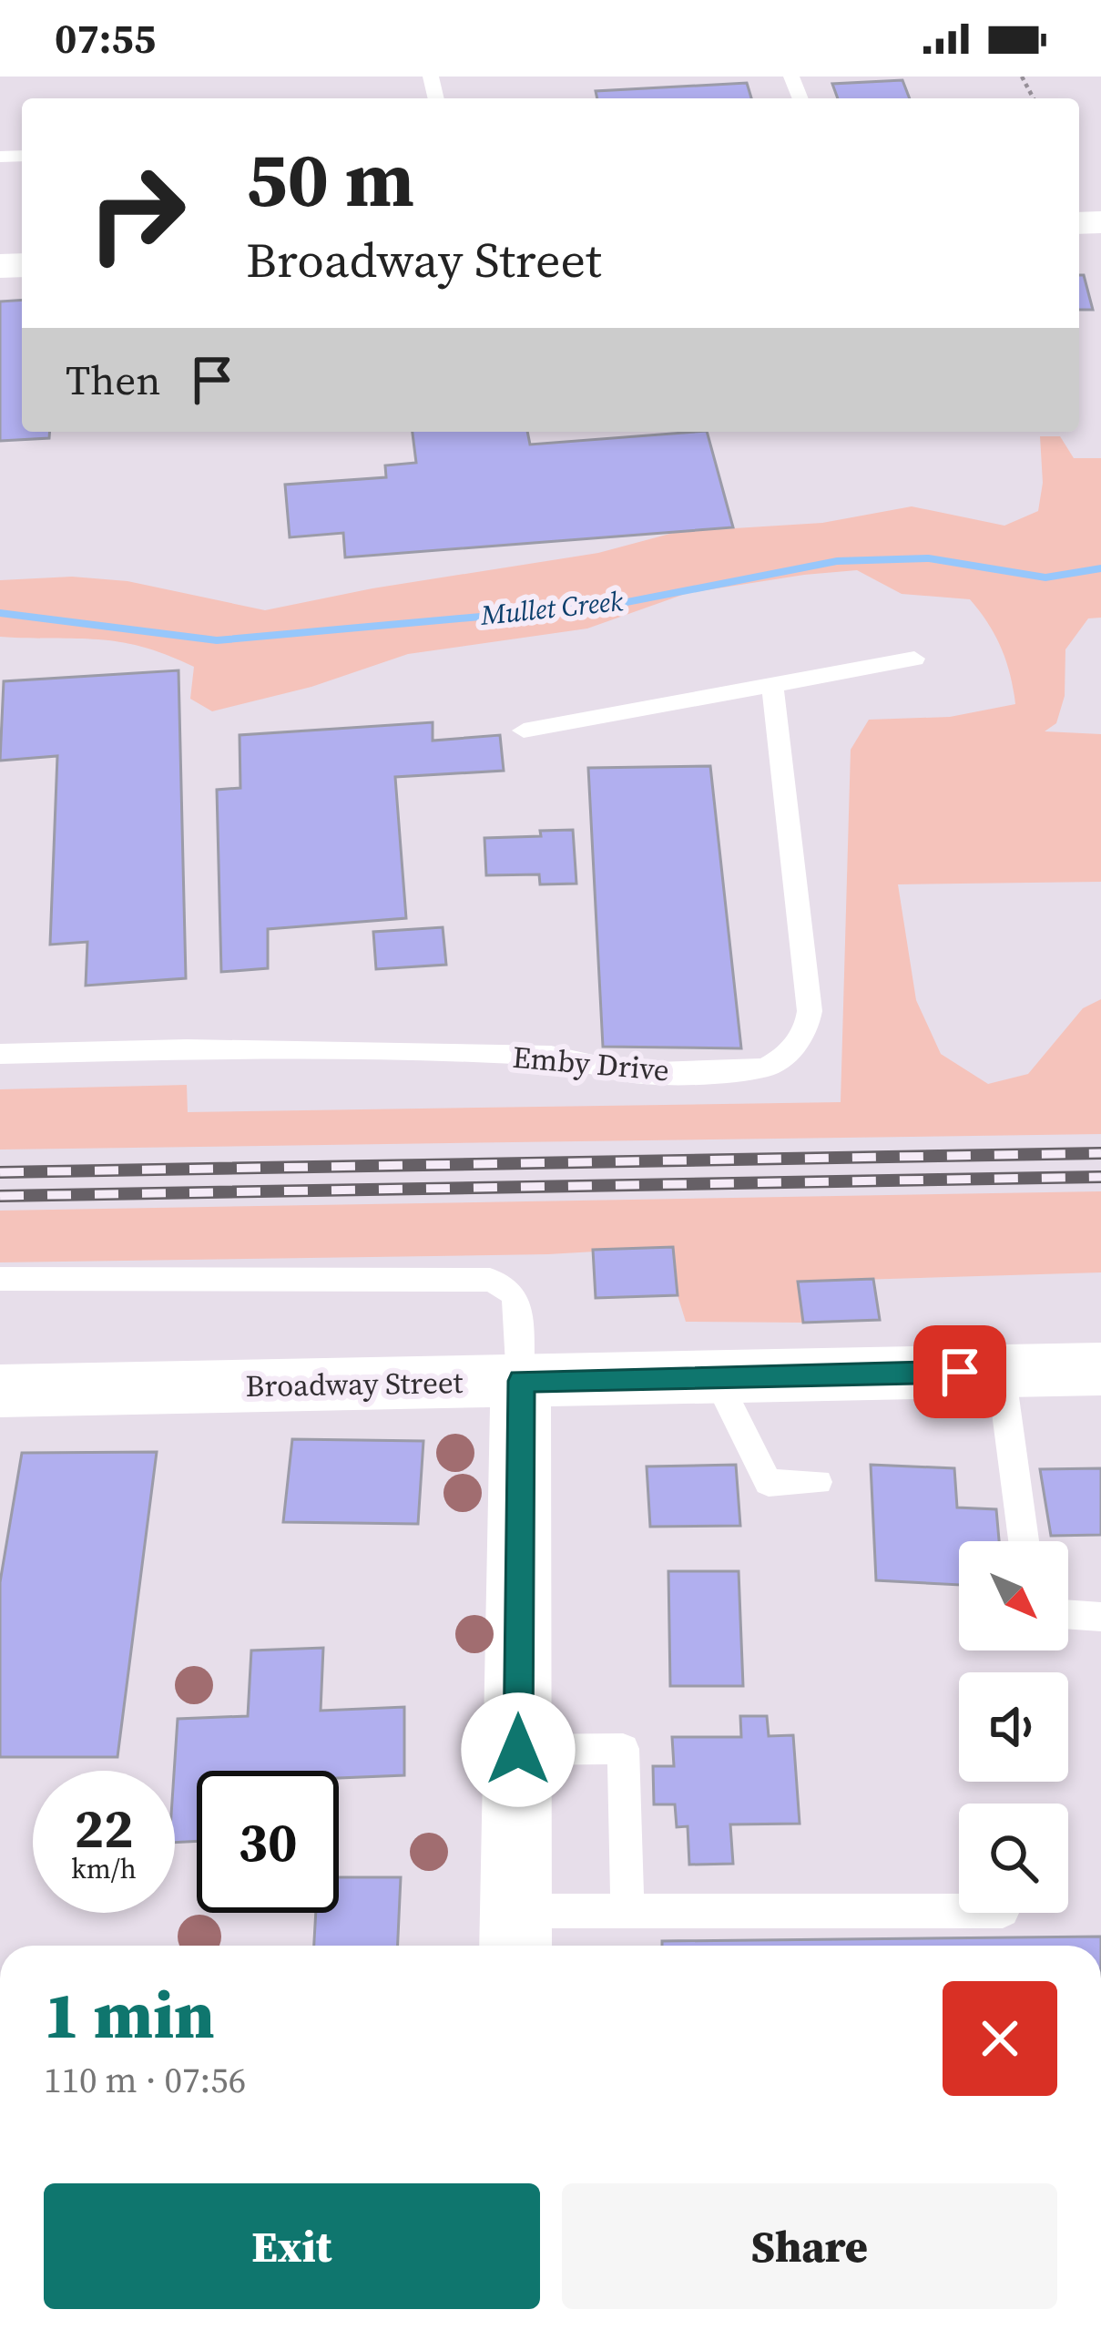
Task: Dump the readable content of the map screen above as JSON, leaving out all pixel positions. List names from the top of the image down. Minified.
{"streets":{"street":["Broadway Street"],"lane":["Emby Drive"]},"water":["Mullet Creek"],"north":"bottom right","page":{"status":"07:55","turn":["50 m","Broadway Street"],"then":"Then","speed":"22 km/h","limit":"30","heading":["1 min","110 m · 07:56"],"buttons":["Exit","Share"]}}
